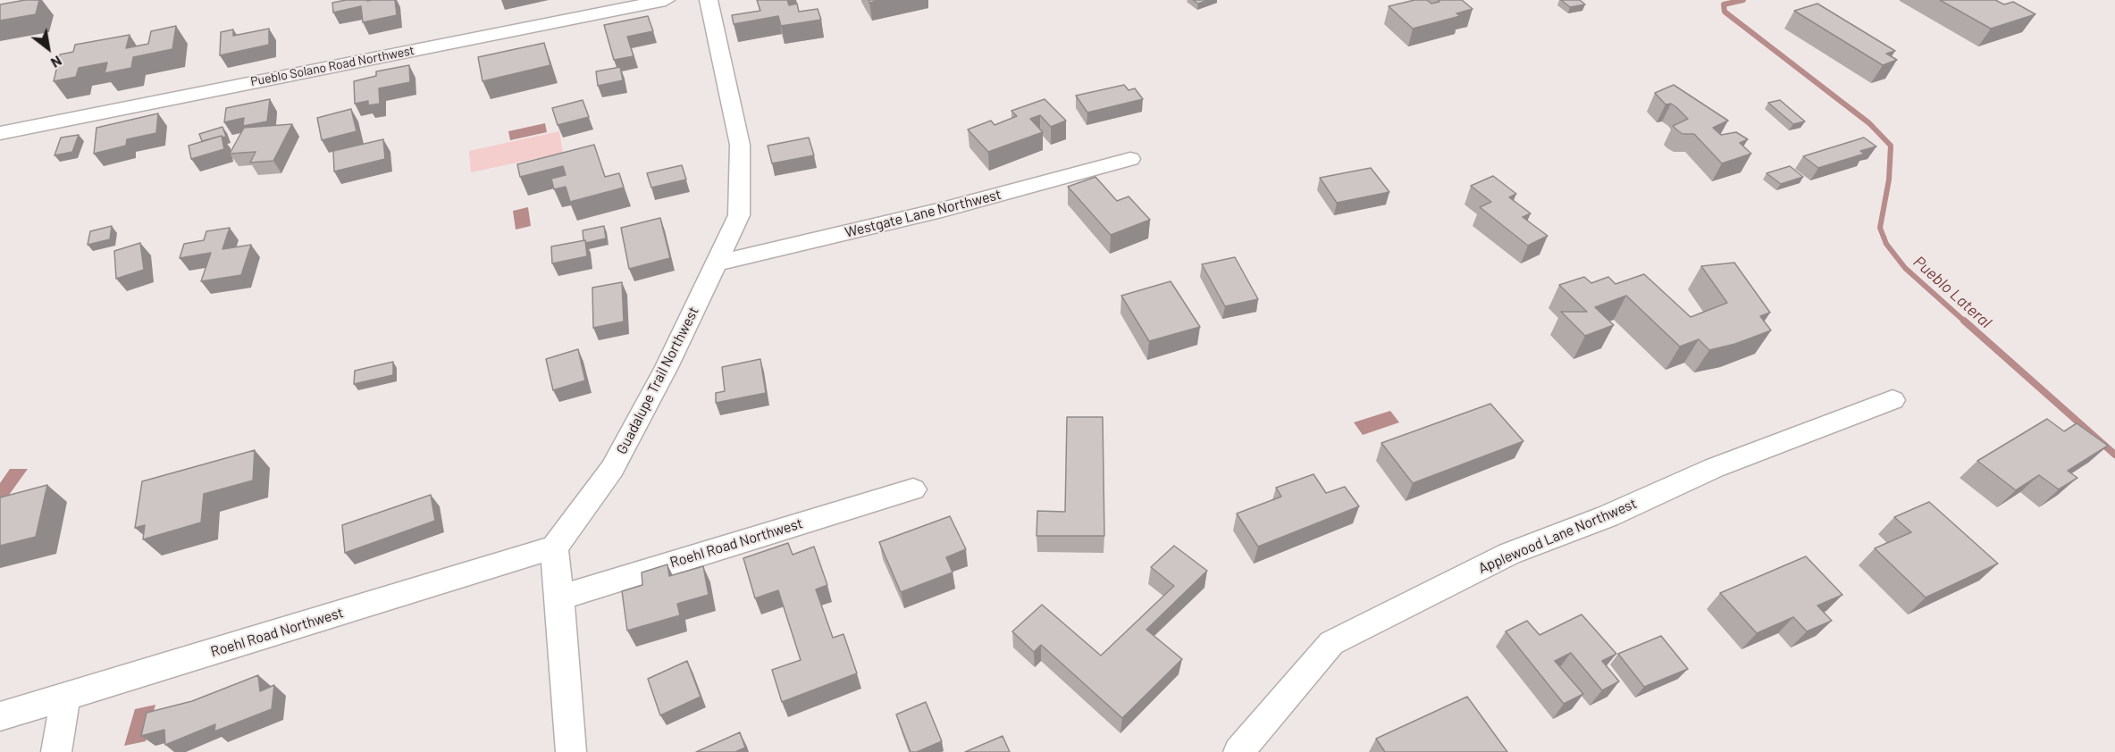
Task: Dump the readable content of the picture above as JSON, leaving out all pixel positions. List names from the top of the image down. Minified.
{"streets":{"street":["Pueblo Solano Road Northwest","Westgate Lane Northwest","Guadalupe Trail Northwest","Applewood Lane Northwest","Roehl Road Northwest"]},"crossings":[["Westgate Lane Northwest","Guadalupe Trail Northwest"],["Guadalupe Trail Northwest","Roehl Road Northwest"]],"water":["Pueblo Lateral"],"north":"bottom right"}
